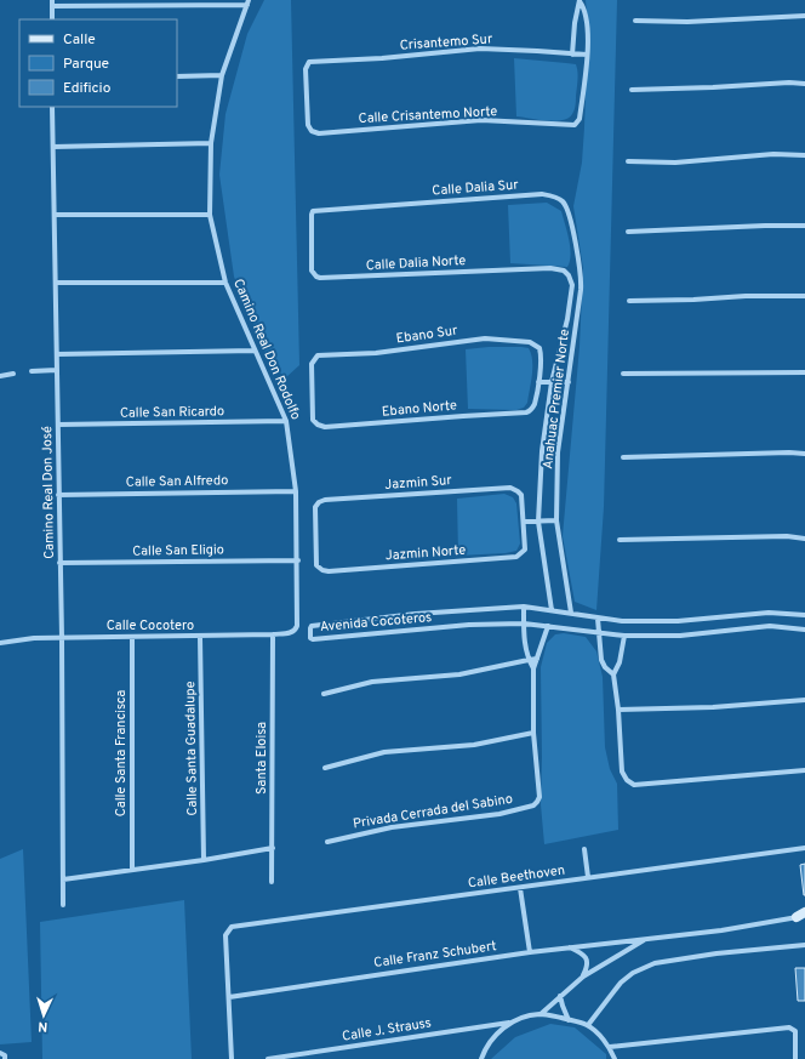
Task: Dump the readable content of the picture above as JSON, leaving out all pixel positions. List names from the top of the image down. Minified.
{"streets":{"street":["Crisantemo Sur","Calle Crisantemo Norte","Calle Dalia Sur","Calle Dalia Norte","Ebano Sur","Camino Real Don Rodolfo","Anahuac Premier Norte","Ebano Norte","Calle San Ricardo","Calle San Alfredo","Jazmin Sur","Camino Real Don José","Calle San Eligio","Jazmin Norte","Avenida Cocoteros","Calle Cocotero","Calle Santa Guadalupe","Calle Santa Francisca","Santa Eloisa","Privada Cerrada del Sabino","Calle Beethoven","Calle Franz Schubert","Calle J. Strauss"]},"crossings":[["Crisantemo Sur","Calle Crisantemo Norte"],["Calle Dalia Sur","Calle Dalia Norte"],["Calle Dalia Sur","Anahuac Premier Norte"],["Calle Dalia Norte","Anahuac Premier Norte"],["Ebano Sur","Ebano Norte"],["Camino Real Don Rodolfo","Calle San Ricardo"],["Camino Real Don Rodolfo","Calle San Alfredo"],["Camino Real Don Rodolfo","Calle San Eligio"],["Camino Real Don Rodolfo","Calle Cocotero"],["Anahuac Premier Norte","Avenida Cocoteros"],["Calle San Ricardo","Camino Real Don José"],["Calle San Alfredo","Camino Real Don José"],["Jazmin Sur","Jazmin Norte"],["Camino Real Don José","Calle San Eligio"],["Camino Real Don José","Calle Cocotero"],["Calle Cocotero","Calle Santa Guadalupe"],["Calle Cocotero","Calle Santa Francisca"],["Calle Cocotero","Santa Eloisa"],["Calle Beethoven","Calle Franz Schubert"]],"legend":["Calle","Parque","Edificio"],"north":"bottom"}
